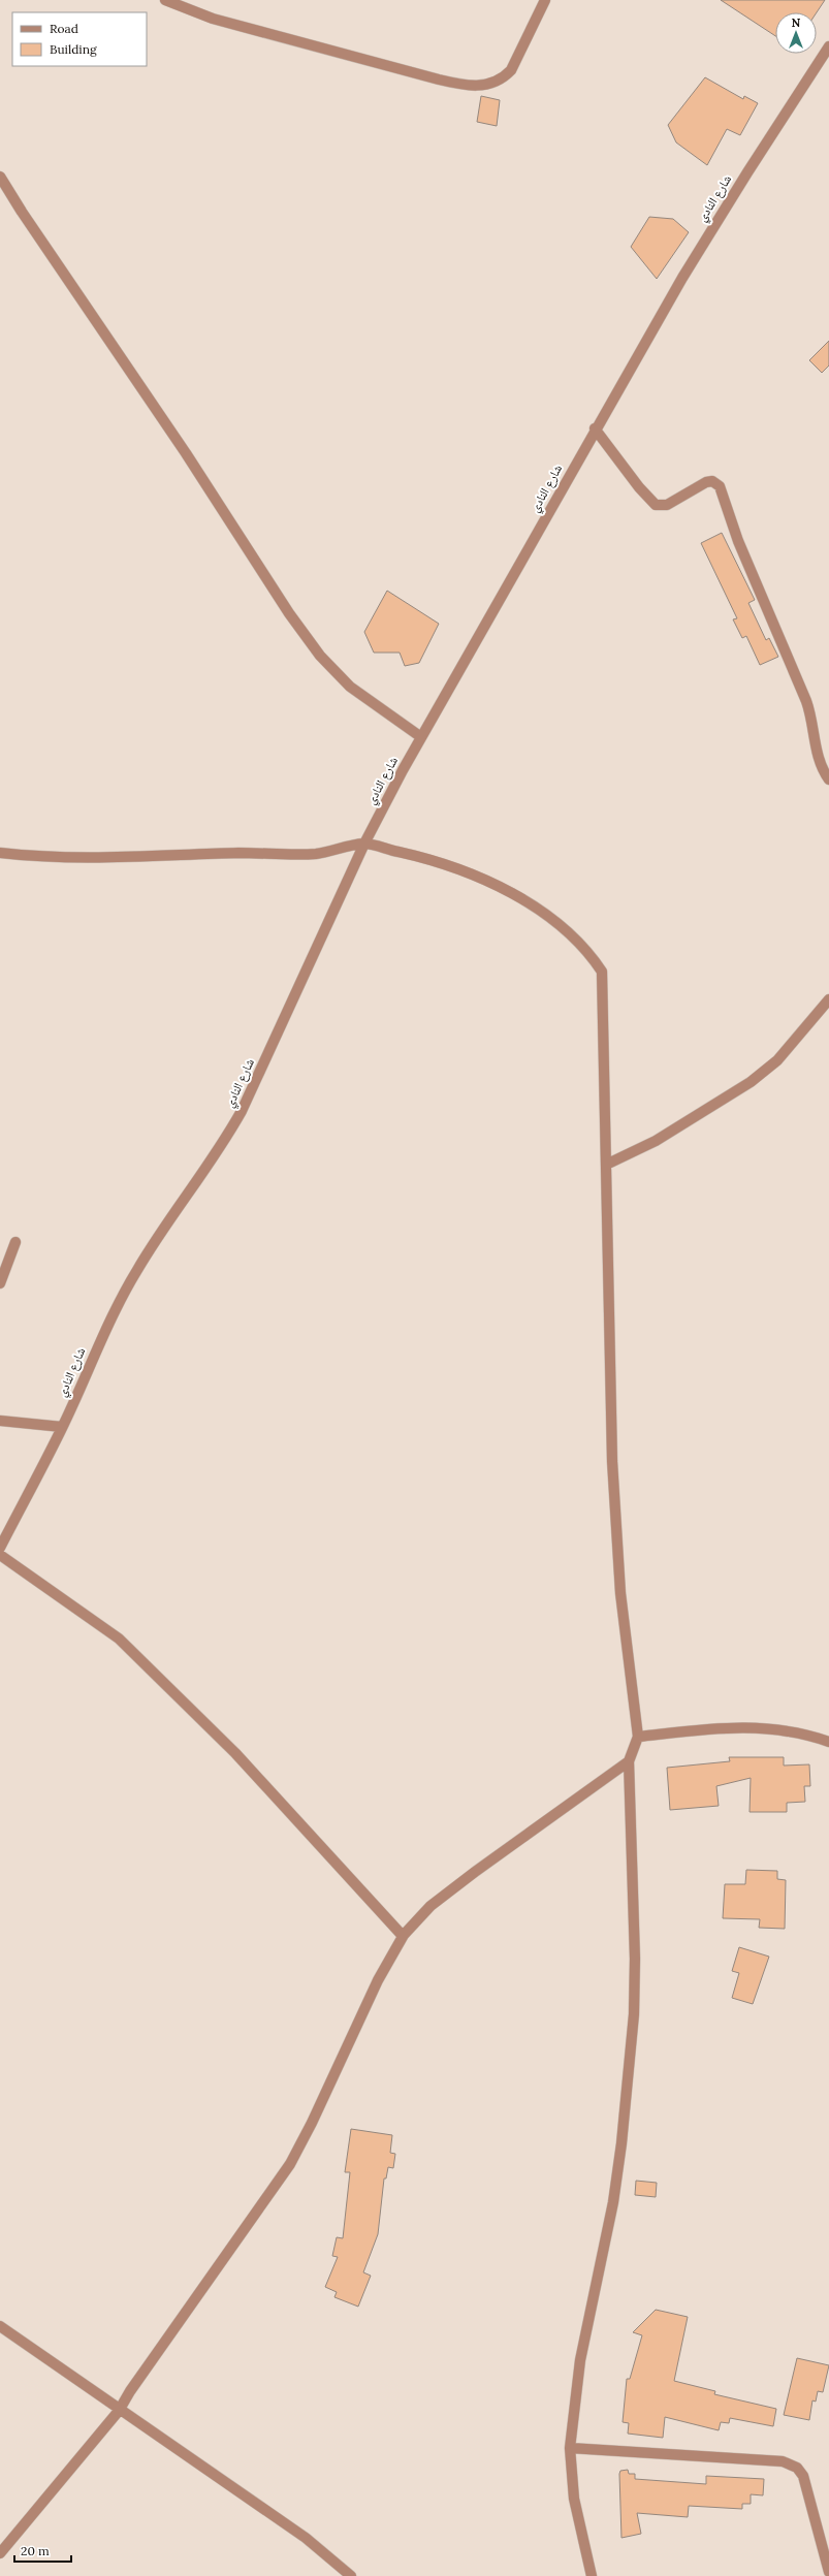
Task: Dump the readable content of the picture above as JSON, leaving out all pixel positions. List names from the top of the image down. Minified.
{"streets":{"street":["شارع النادي"]},"legend":["Road","Building"],"scale_bar":"20 m","north":"top"}
